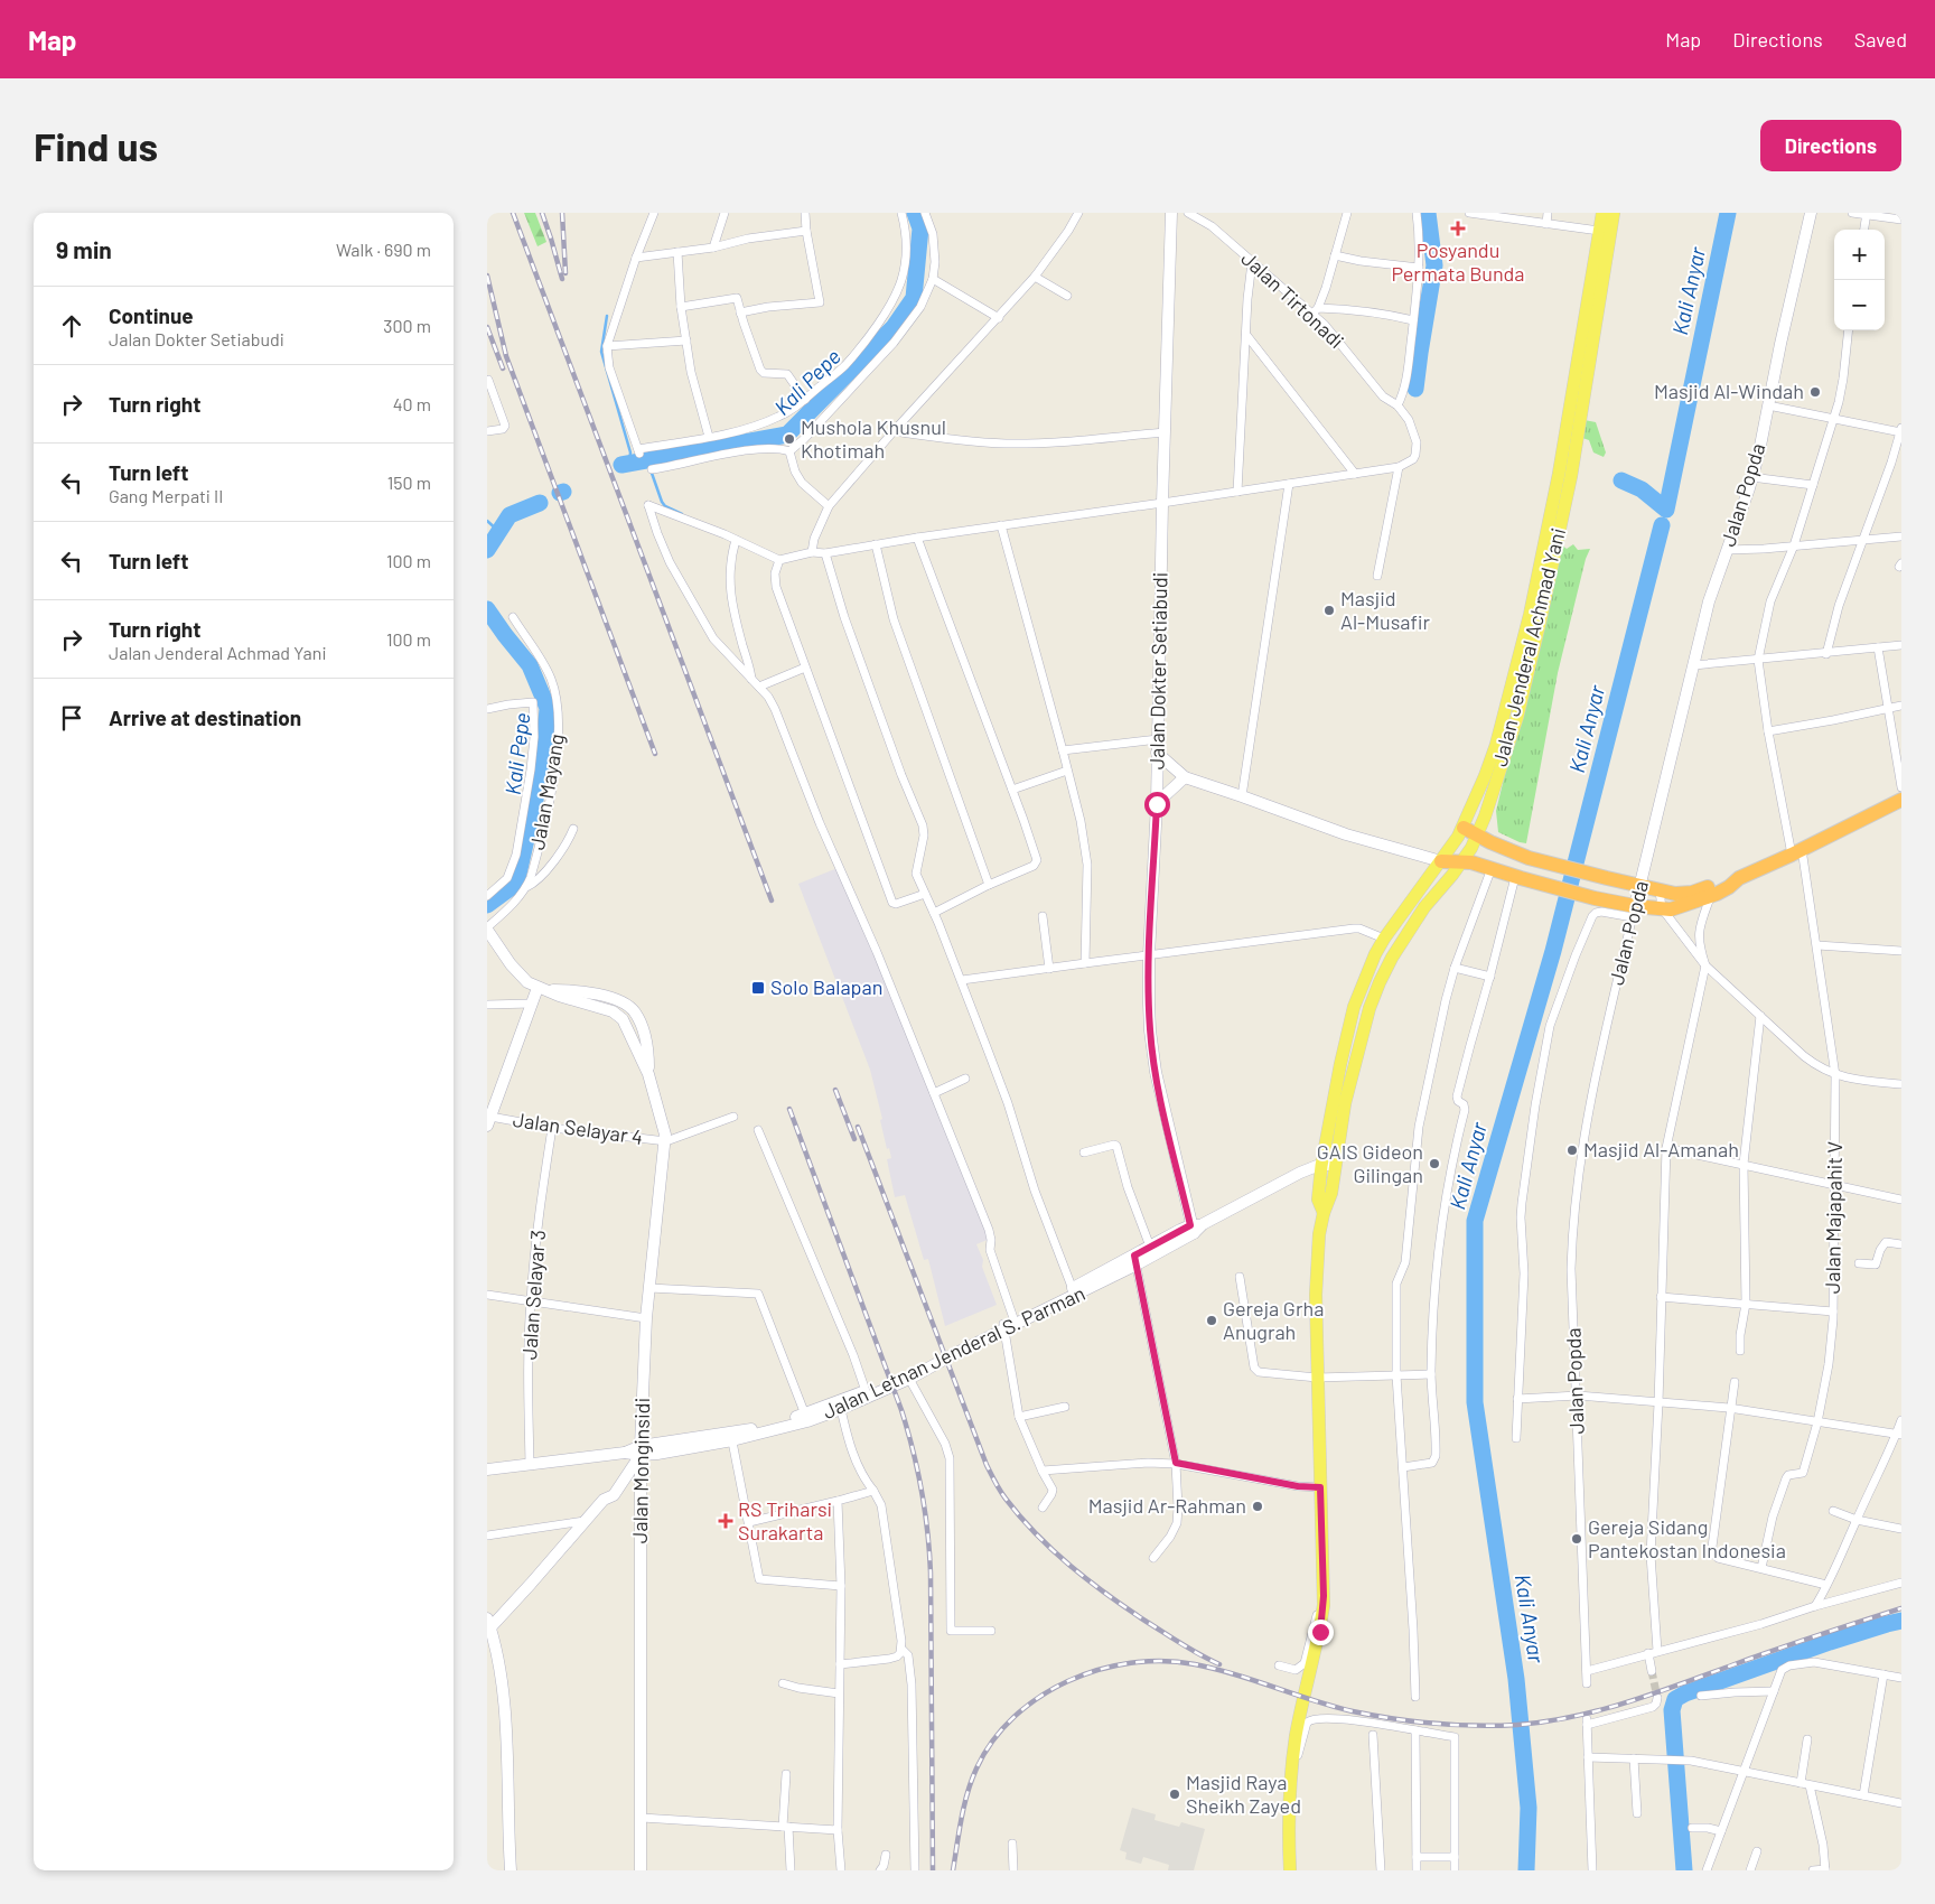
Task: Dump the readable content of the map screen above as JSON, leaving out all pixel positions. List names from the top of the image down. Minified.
{"streets":{"main road":["Jalan Popda","Jalan Jenderal Achmad Yani","Jalan Dokter Setiabudi","Jalan Letnan Jenderal S. Parman","Jalan Monginsidi"],"street":["Jalan Tirtonadi","Jalan Mayang","Jalan Selayar 4","Jalan Majapahit V","Jalan Selayar 3"]},"crossings":[["Jalan Jenderal Achmad Yani","Jalan Letnan Jenderal S. Parman"],["Jalan Dokter Setiabudi","Jalan Letnan Jenderal S. Parman"],["Jalan Selayar 4","Jalan Selayar 3"],["Jalan Selayar 4","Jalan Monginsidi"],["Jalan Selayar 3","Jalan Letnan Jenderal S. Parman"],["Jalan Letnan Jenderal S. Parman","Jalan Monginsidi"]],"water":["Kali Anyar","Kali Pepe"],"places":{"health":["Posyandu Permata Bunda","RS Triharsi Surakarta"],"other":["Masjid Al-Windah","Mushola Khusnul Khotimah","Masjid Al-Musafir","Masjid Al-Amanah","GAIS Gideon Gilingan","Gereja Grha Anugrah","Masjid Ar-Rahman","Gereja Sidang Pantekostan Indonesia","Masjid Raya Sheikh Zayed"],"transit":["Solo Balapan"]},"page":{"header":"Map","nav":["Map","Directions","Saved"],"buttons":"Directions","title":"Find us","heading":["9 min","Walk · 690 m"],"map_buttons":["+","−"],"list":[["Continue","Jalan Dokter Setiabudi","300 m"],["Turn right","40 m"],["Turn left","Gang Merpati II","150 m"],["Turn left","100 m"],["Turn right","Jalan Jenderal Achmad Yani","100 m"],"Arrive at destination"]}}
